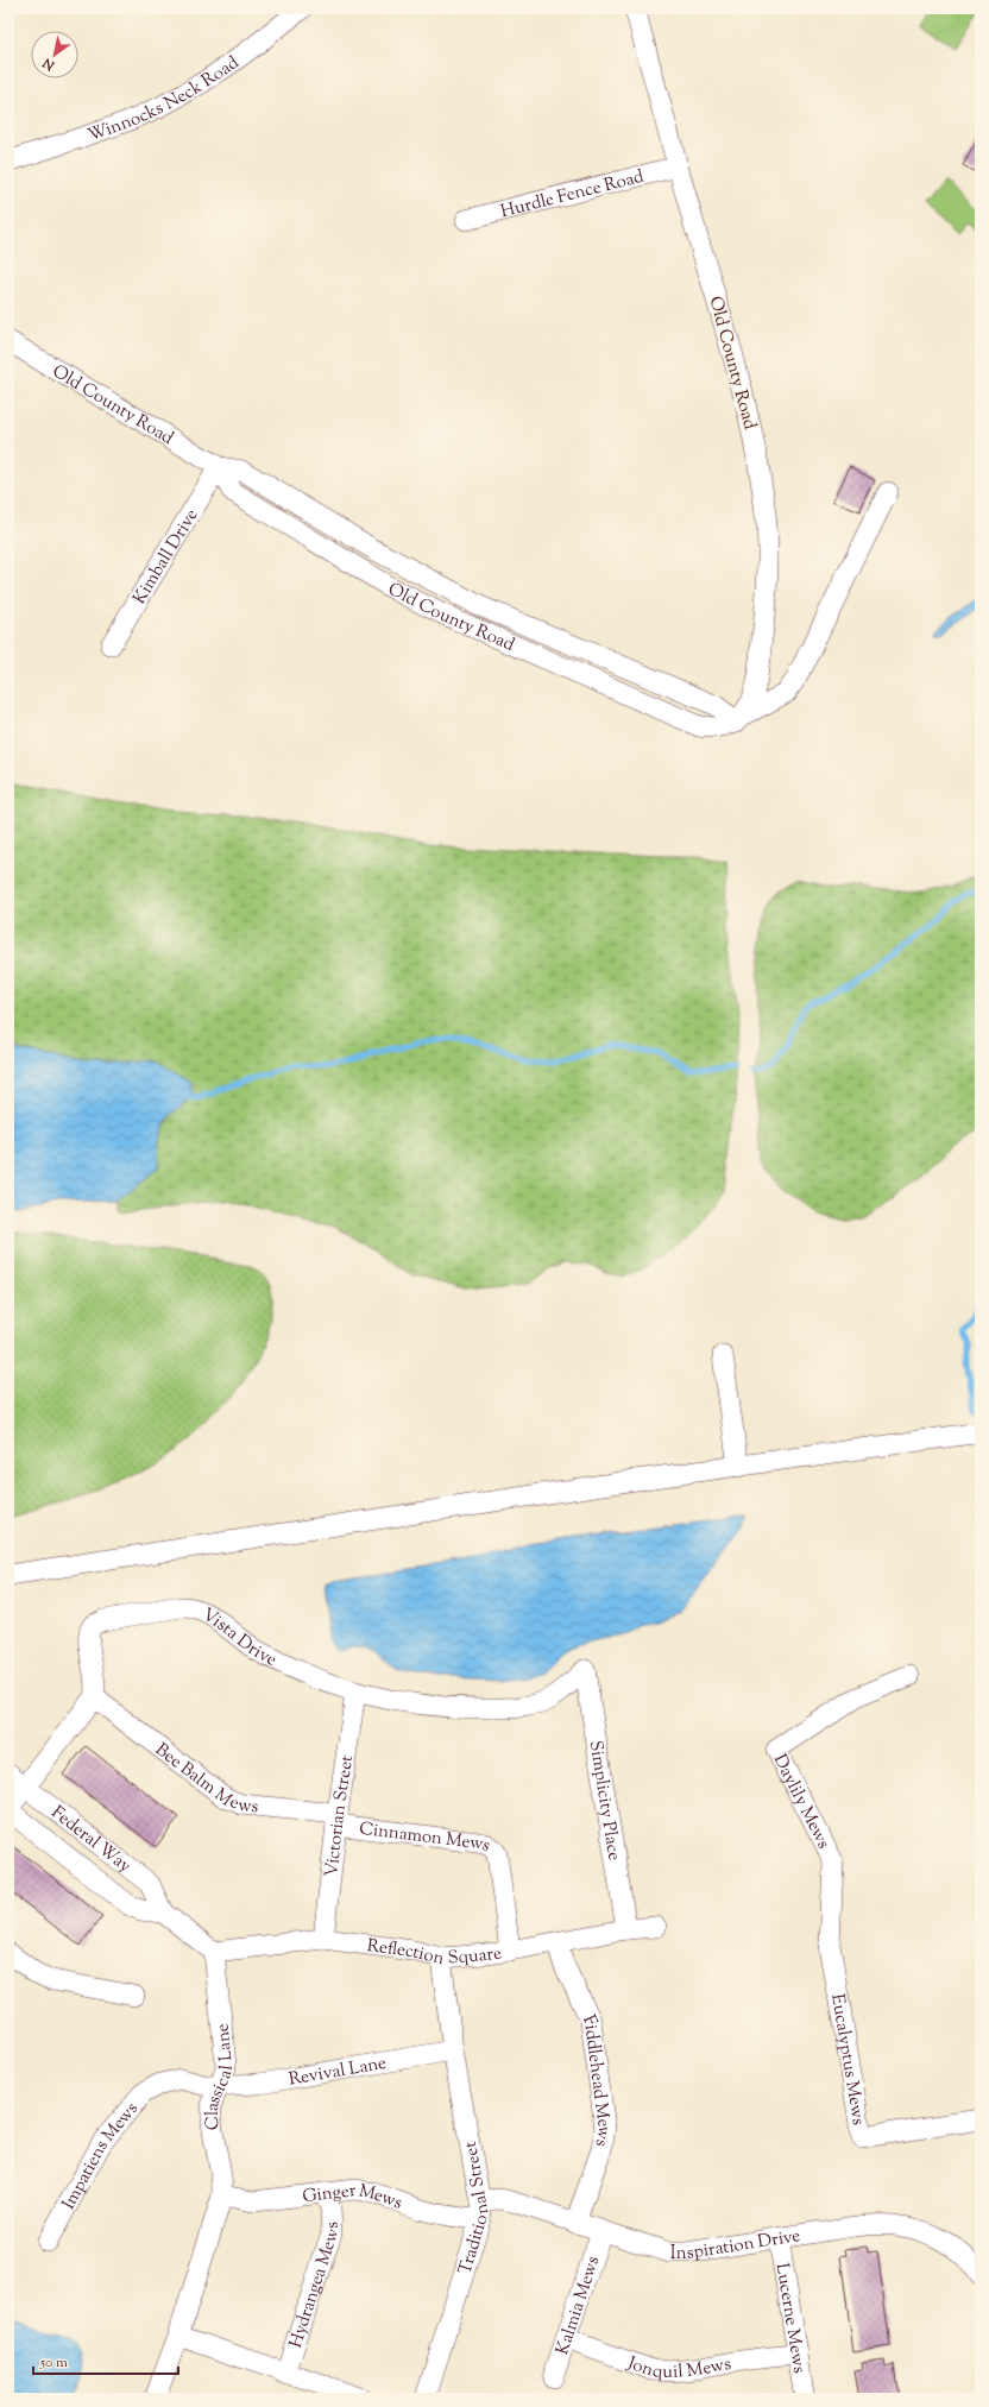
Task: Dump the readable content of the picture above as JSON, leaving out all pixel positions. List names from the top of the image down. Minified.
{"streets":{"street":["Winnocks Neck Road","Hurdle Fence Road","Old County Road","Kimball Drive","Vista Drive","Bee Balm Mews","Simplicity Place","Daylily Mews","Victorian Street","Federal Way","Cinnamon Mews","Reflection Square","Eucalyptus Mews","Revival Lane","Classical Lane","Fiddlehead Mews","Impatiens Mews","Ginger Mews","Traditional Street","Inspiration Drive","Hydrangea Mews","Kalmia Mews","Lucerne Mews","Jonquil Mews"]},"crossings":[["Hurdle Fence Road","Old County Road"],["Old County Road","Kimball Drive"],["Vista Drive","Bee Balm Mews"],["Vista Drive","Simplicity Place"],["Vista Drive","Victorian Street"],["Bee Balm Mews","Victorian Street"],["Bee Balm Mews","Cinnamon Mews"],["Simplicity Place","Reflection Square"],["Daylily Mews","Eucalyptus Mews"],["Victorian Street","Cinnamon Mews"],["Victorian Street","Reflection Square"],["Federal Way","Reflection Square"],["Federal Way","Classical Lane"],["Cinnamon Mews","Reflection Square"],["Reflection Square","Classical Lane"],["Reflection Square","Fiddlehead Mews"],["Reflection Square","Traditional Street"],["Revival Lane","Classical Lane"],["Revival Lane","Impatiens Mews"],["Revival Lane","Traditional Street"],["Classical Lane","Impatiens Mews"],["Classical Lane","Ginger Mews"],["Fiddlehead Mews","Inspiration Drive"],["Ginger Mews","Traditional Street"],["Ginger Mews","Inspiration Drive"],["Ginger Mews","Hydrangea Mews"],["Traditional Street","Inspiration Drive"],["Inspiration Drive","Kalmia Mews"],["Inspiration Drive","Lucerne Mews"],["Kalmia Mews","Jonquil Mews"],["Lucerne Mews","Jonquil Mews"]],"scale_bar":"50 m","north":"bottom left"}
